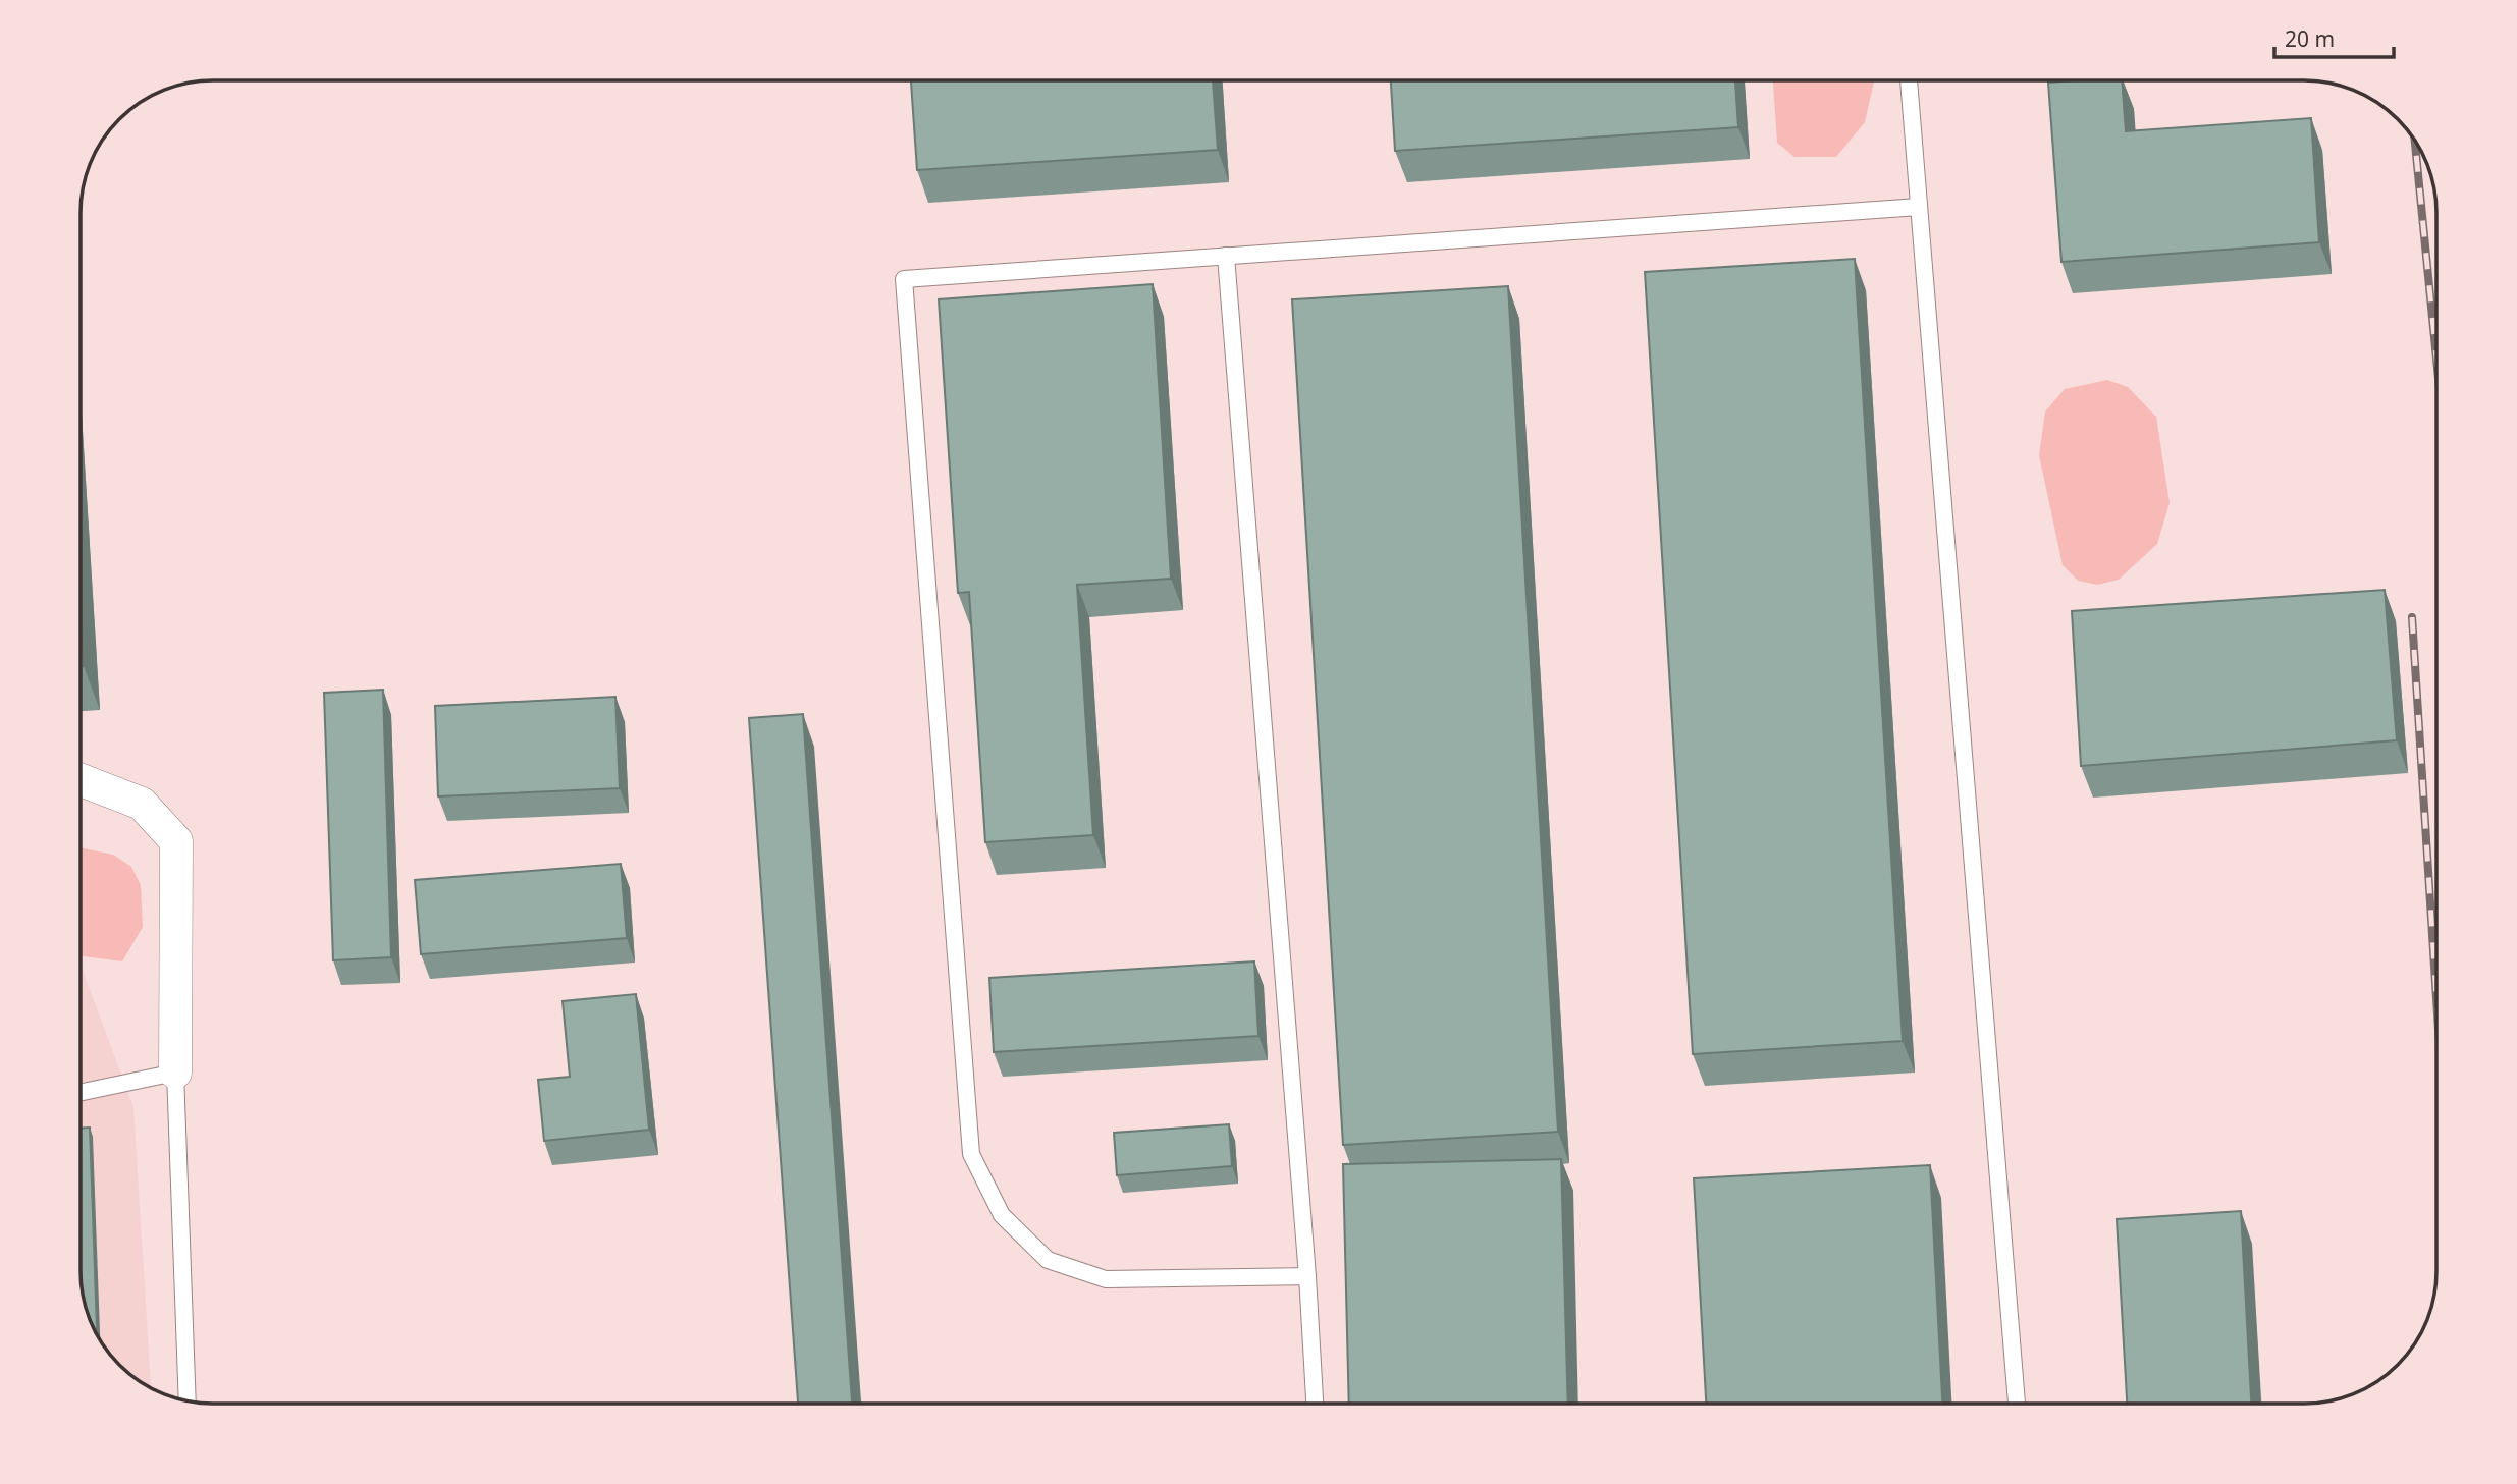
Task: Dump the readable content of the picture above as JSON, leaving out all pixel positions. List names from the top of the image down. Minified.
{"scale_bar":"20 m"}
